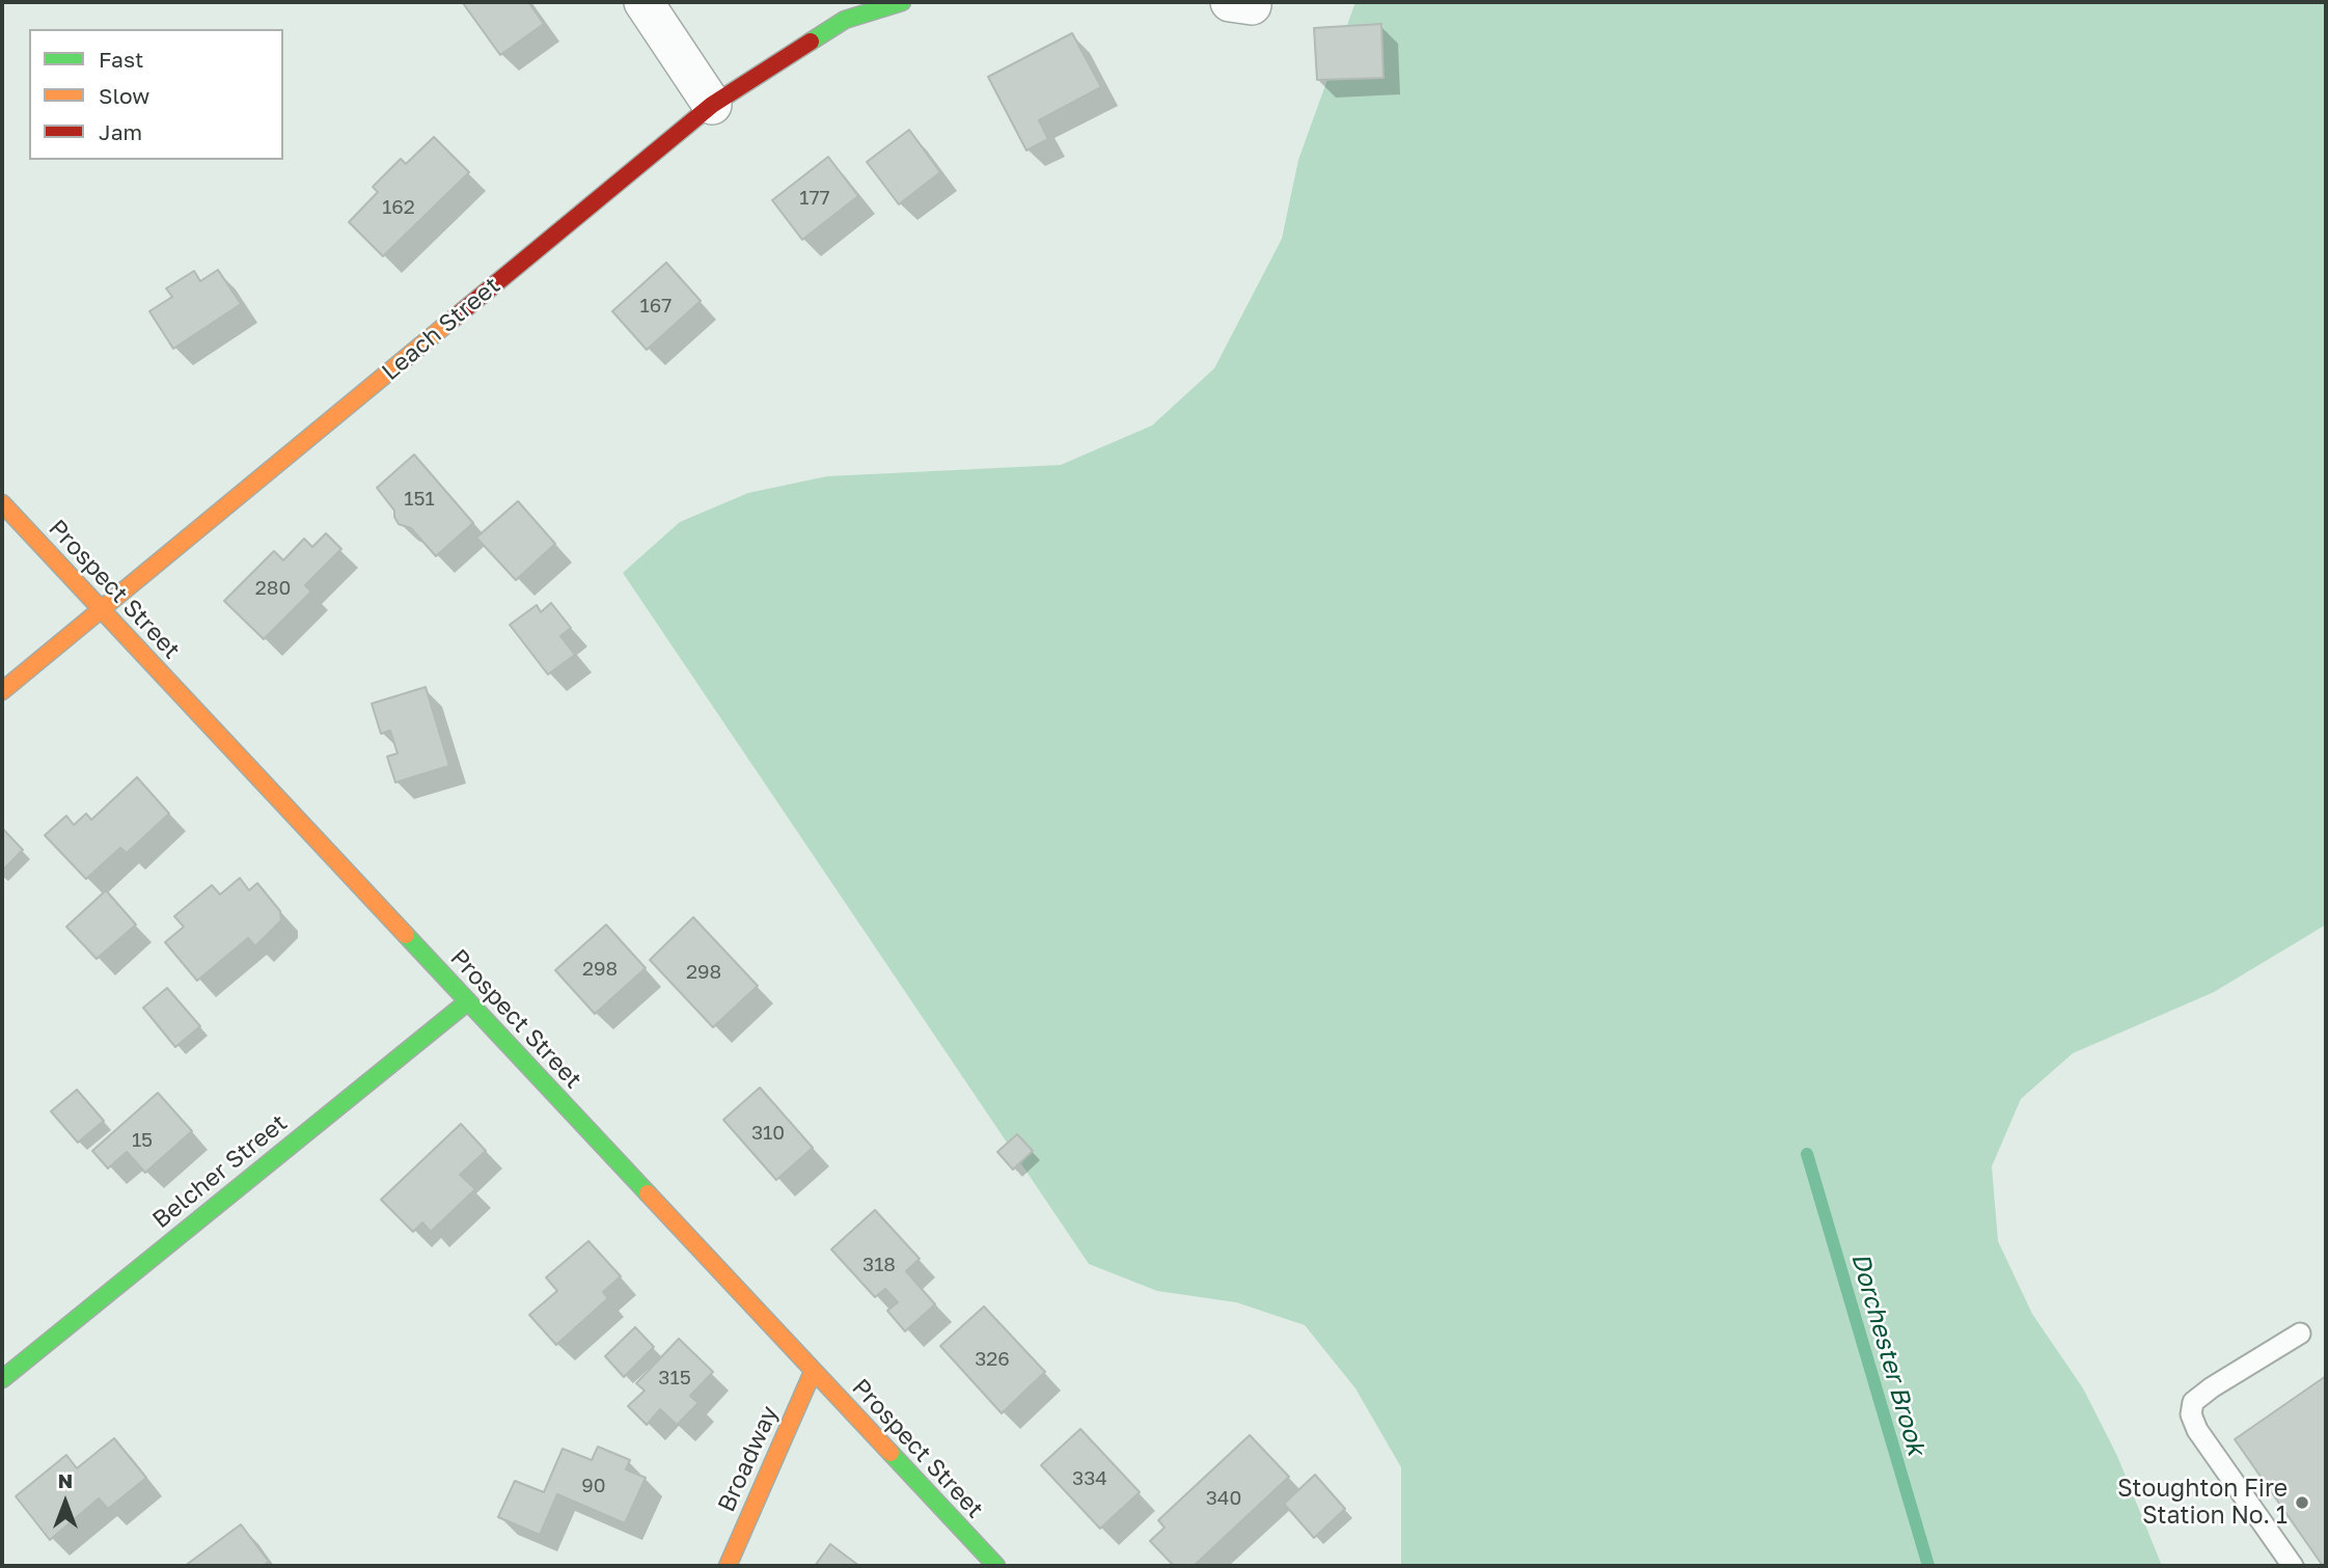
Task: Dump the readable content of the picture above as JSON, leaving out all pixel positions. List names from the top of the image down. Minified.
{"streets":{"street":["Leach Street","Prospect Street","Belcher Street","Broadway"]},"crossings":[["Leach Street","Prospect Street"],["Prospect Street","Belcher Street"],["Prospect Street","Broadway"]],"water":["Dorchester Brook"],"places":["Stoughton Fire Station No. 1"],"house_numbers":["177","162","167","151","280","298","298","310","15","318","326","315","334","90","340"],"legend":["Fast","Slow","Jam"],"north":"top"}
